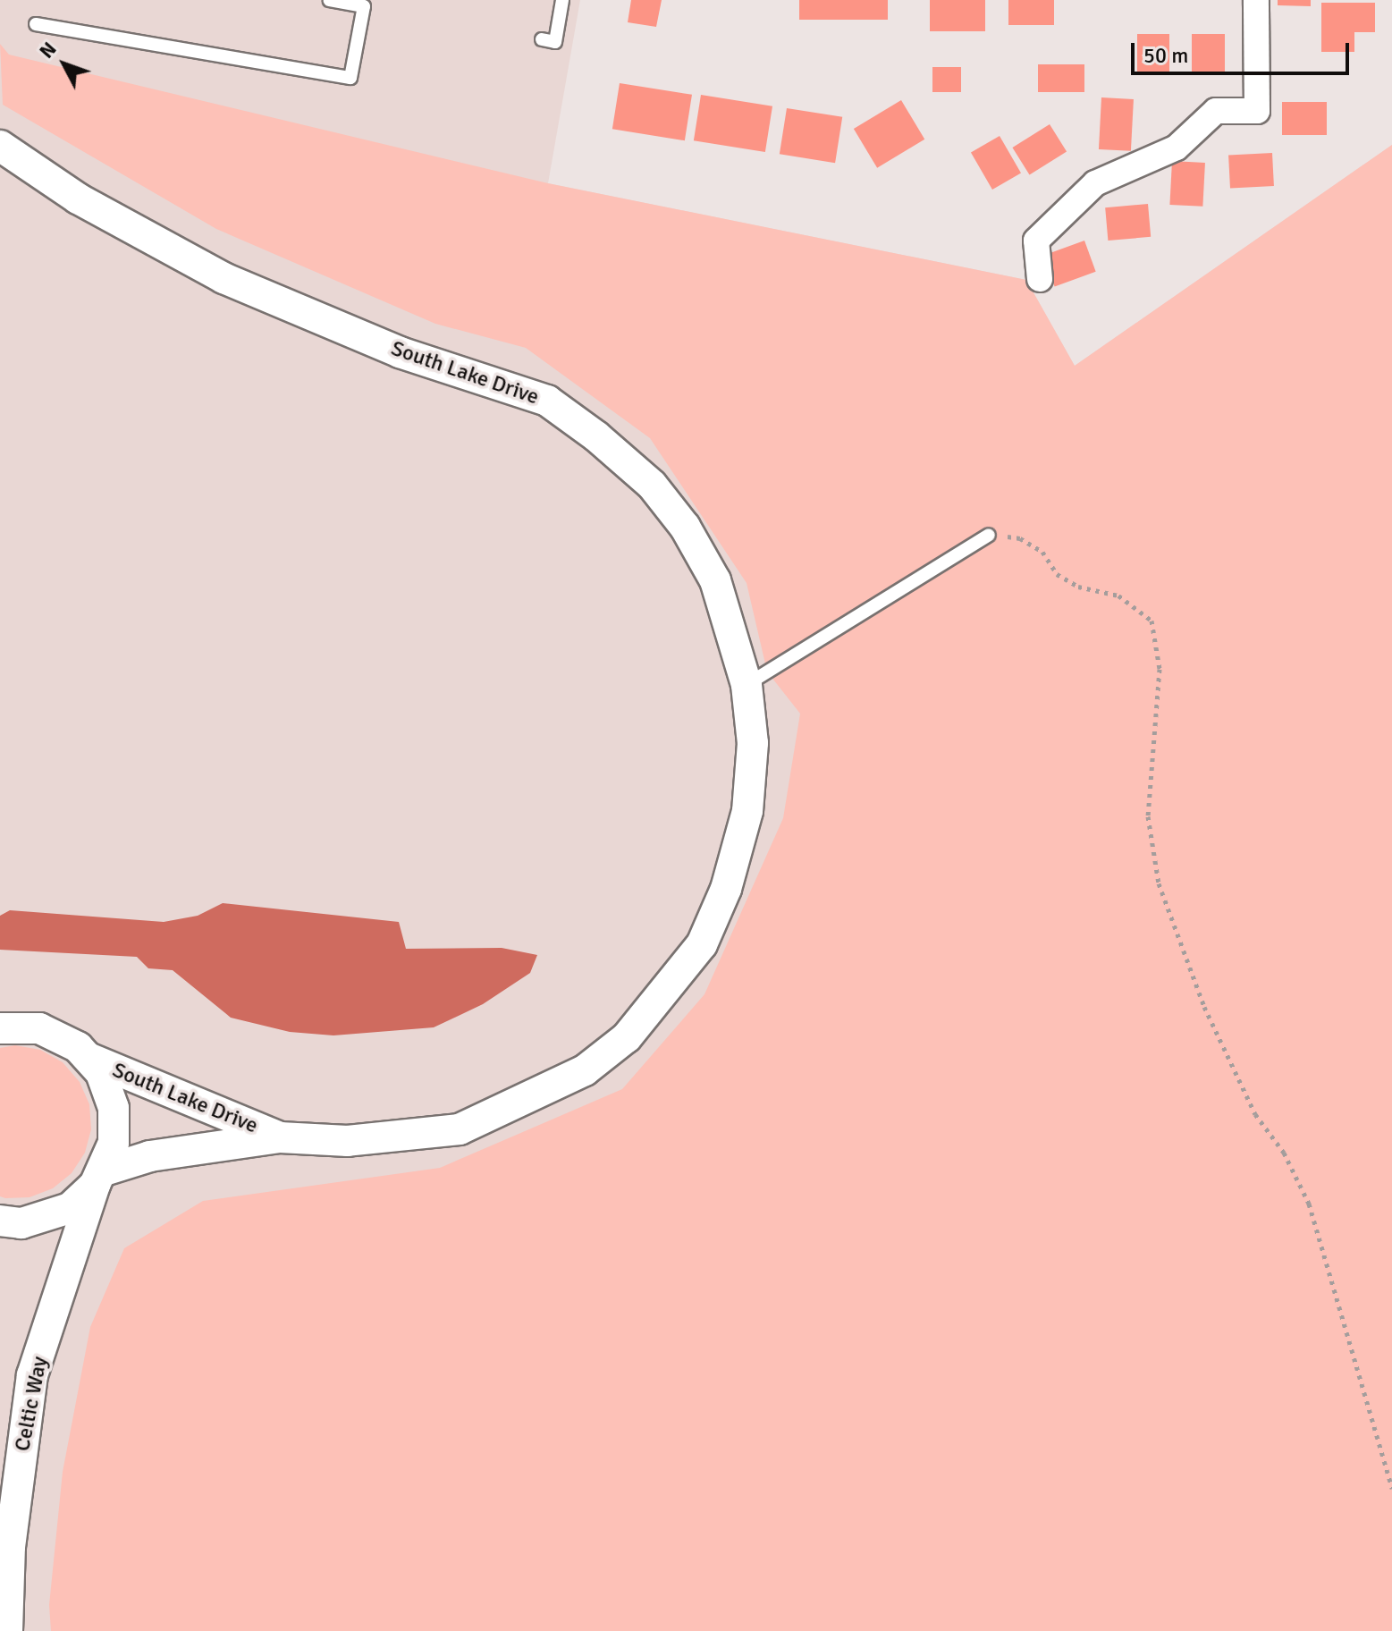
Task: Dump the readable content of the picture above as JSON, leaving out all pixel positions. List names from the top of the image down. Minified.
{"streets":{"street":["South Lake Drive","Celtic Way"]},"crossings":[["South Lake Drive","Celtic Way"]],"scale_bar":"50 m","north":"top left"}
